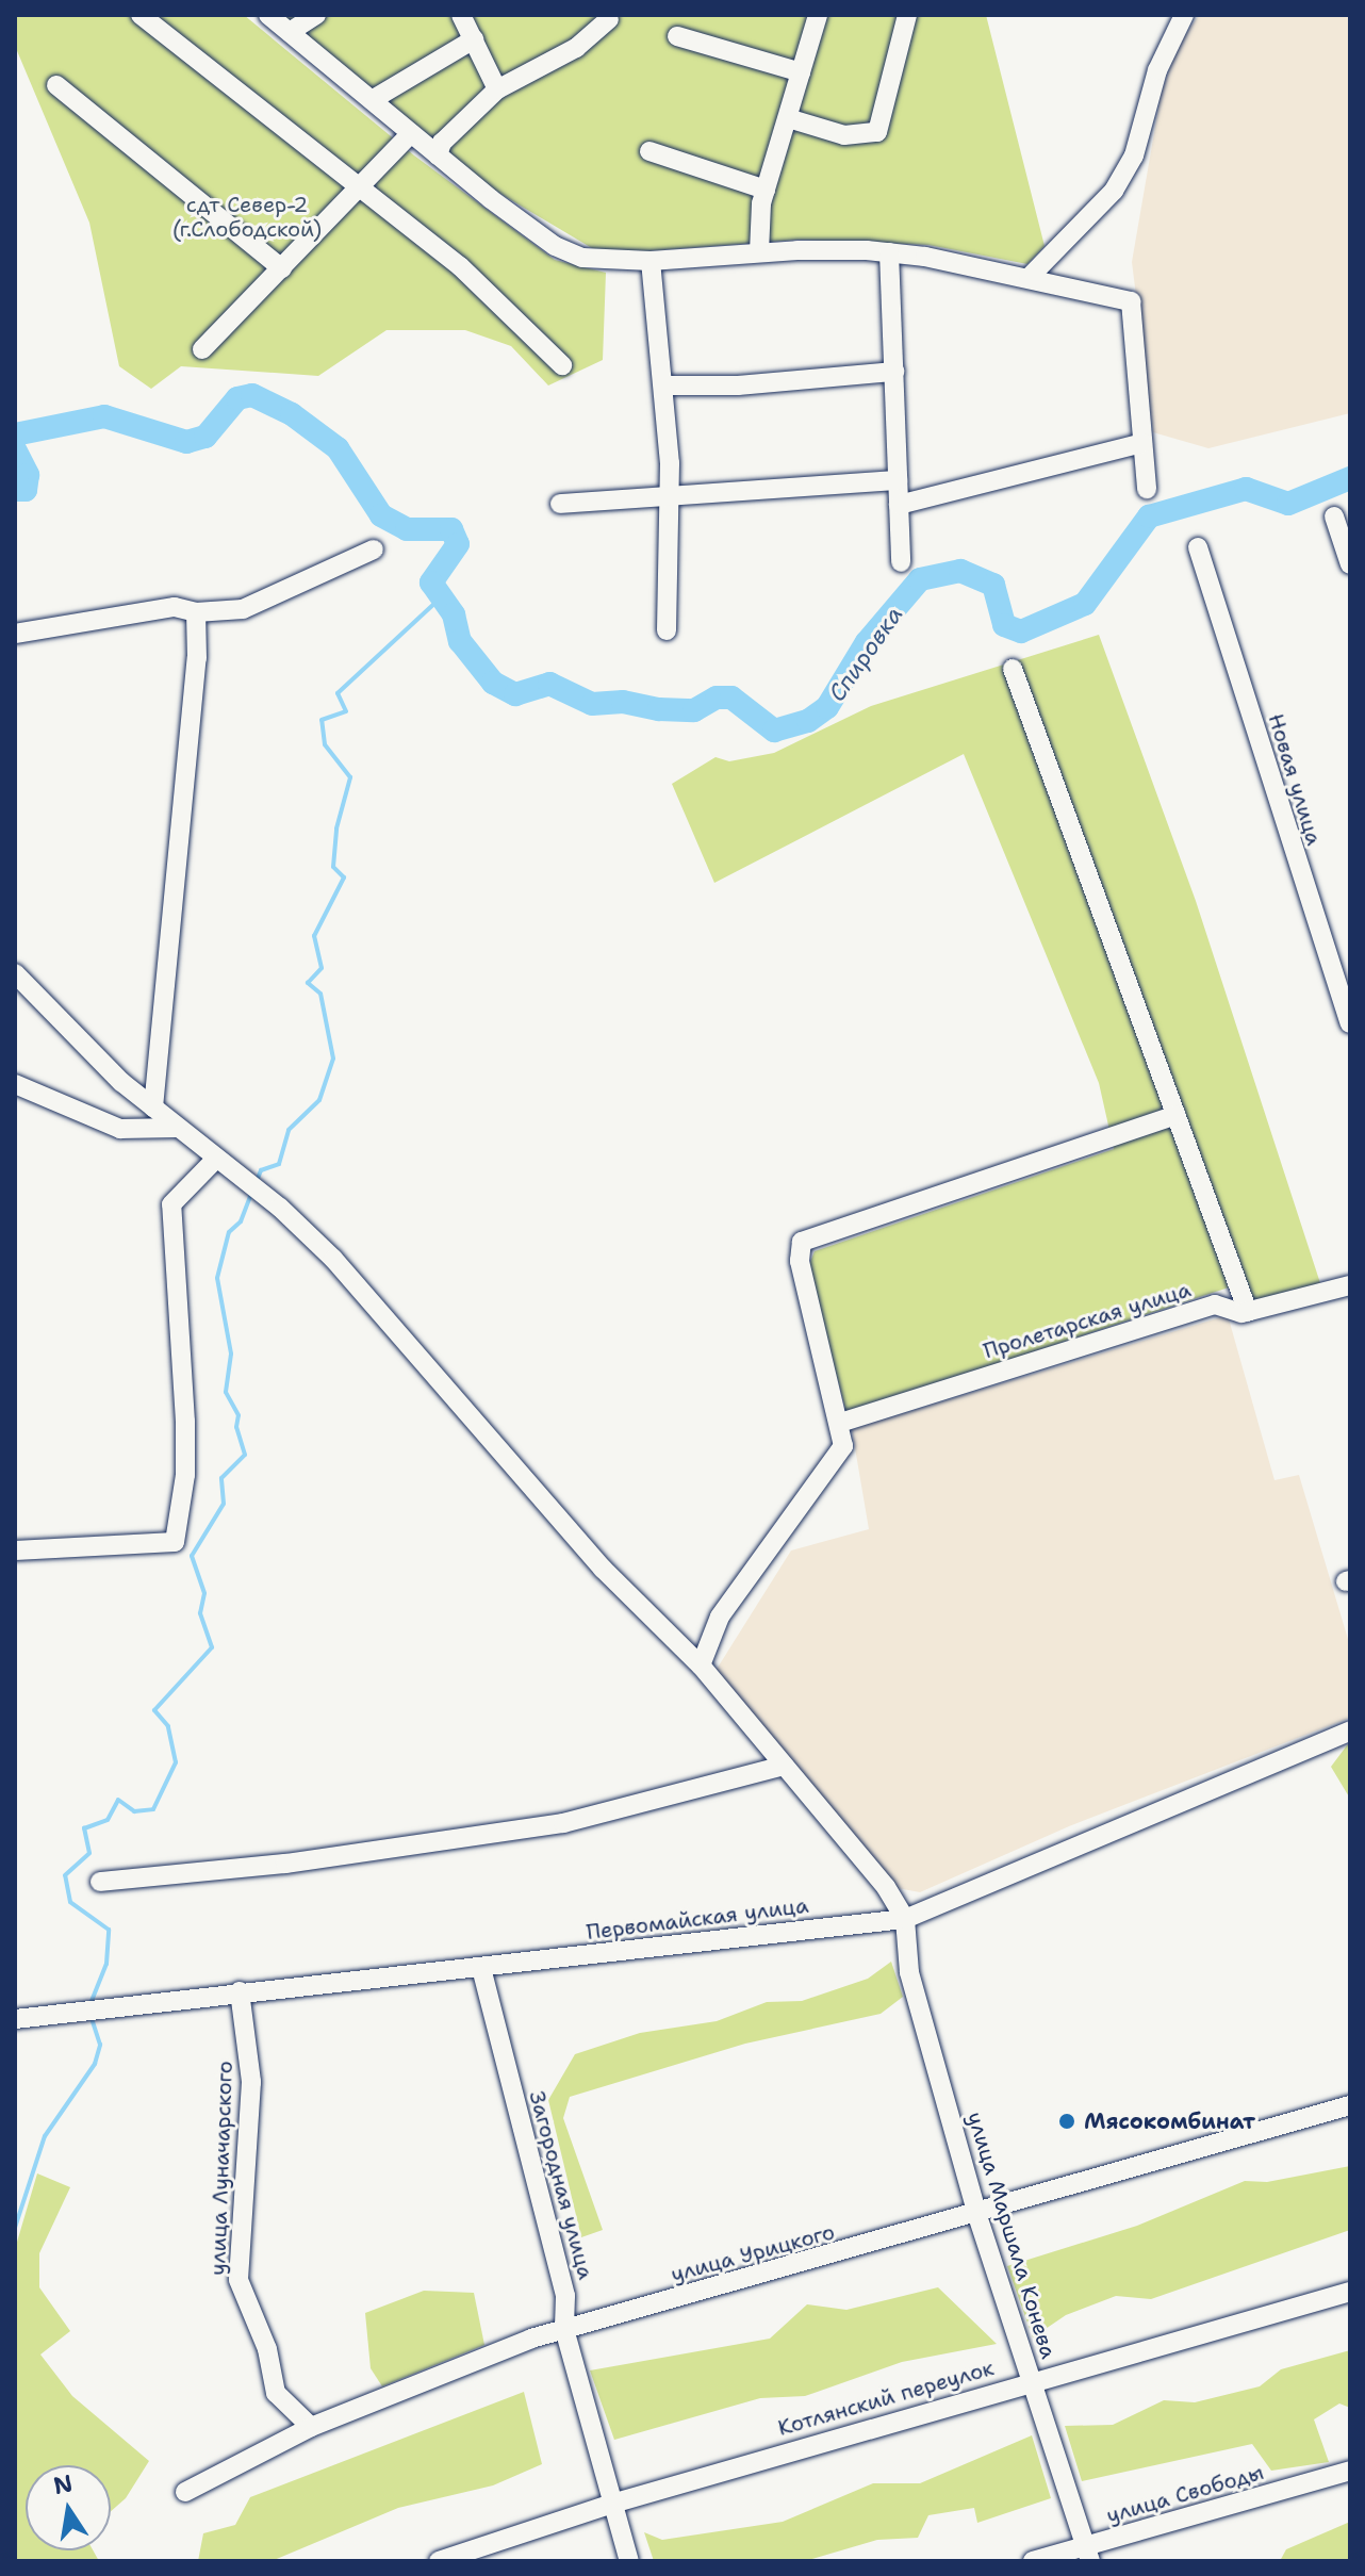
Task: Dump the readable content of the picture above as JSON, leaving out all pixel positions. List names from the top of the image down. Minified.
{"streets":{"street":["Новая улица","Пролетарская улица","Первомайская улица","улица Луначарского","Загородная улица","улица Маршала Конева","улица Урицкого","Котлянский переулок","улица Свободы"]},"crossings":[["Первомайская улица","улица Луначарского"],["Первомайская улица","Загородная улица"],["Первомайская улица","улица Маршала Конева"],["улица Луначарского","улица Урицкого"],["Загородная улица","улица Урицкого"],["Загородная улица","Котлянский переулок"],["улица Маршала Конева","улица Урицкого"],["улица Маршала Конева","Котлянский переулок"],["улица Маршала Конева","улица Свободы"]],"water":["Спировка"],"parks":["сдт Север-2 (г.Слободской)"],"places":["Мясокомбинат"],"north":"top"}
